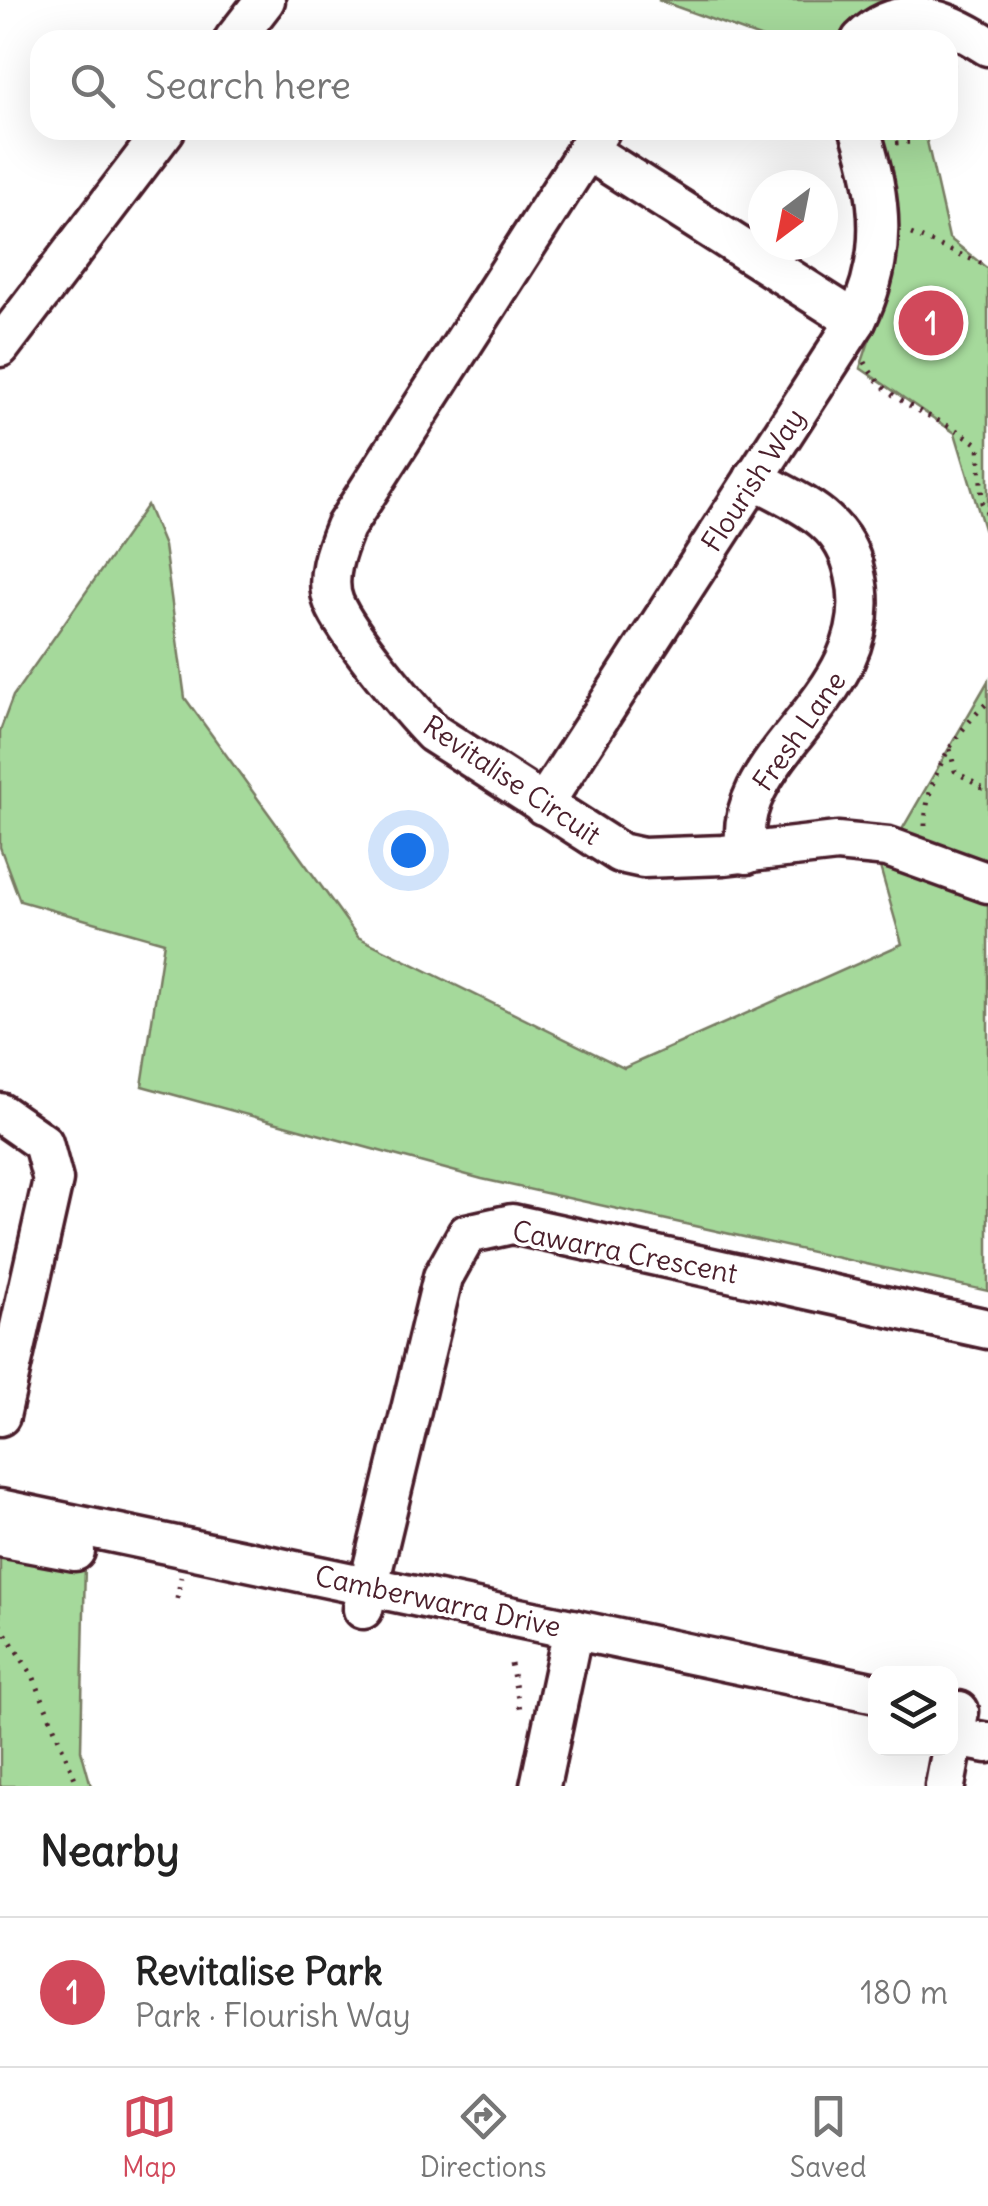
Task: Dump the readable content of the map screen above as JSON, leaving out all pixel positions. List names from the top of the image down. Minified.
{"streets":{"street":["Flourish Way","Fresh Lane","Revitalise Circuit","Cawarra Crescent","Camberwarra Drive"]},"crossings":[["Flourish Way","Fresh Lane"],["Flourish Way","Revitalise Circuit"],["Fresh Lane","Revitalise Circuit"],["Cawarra Crescent","Camberwarra Drive"]],"north":"bottom left","page":{"search":"Search here","pins":"1","heading":"Nearby","list":[{"mark":"1","name":"Revitalise Park","note":"Park · Flourish Way","value":"180 m"}],"nav":["Map","Directions","Saved"]}}
